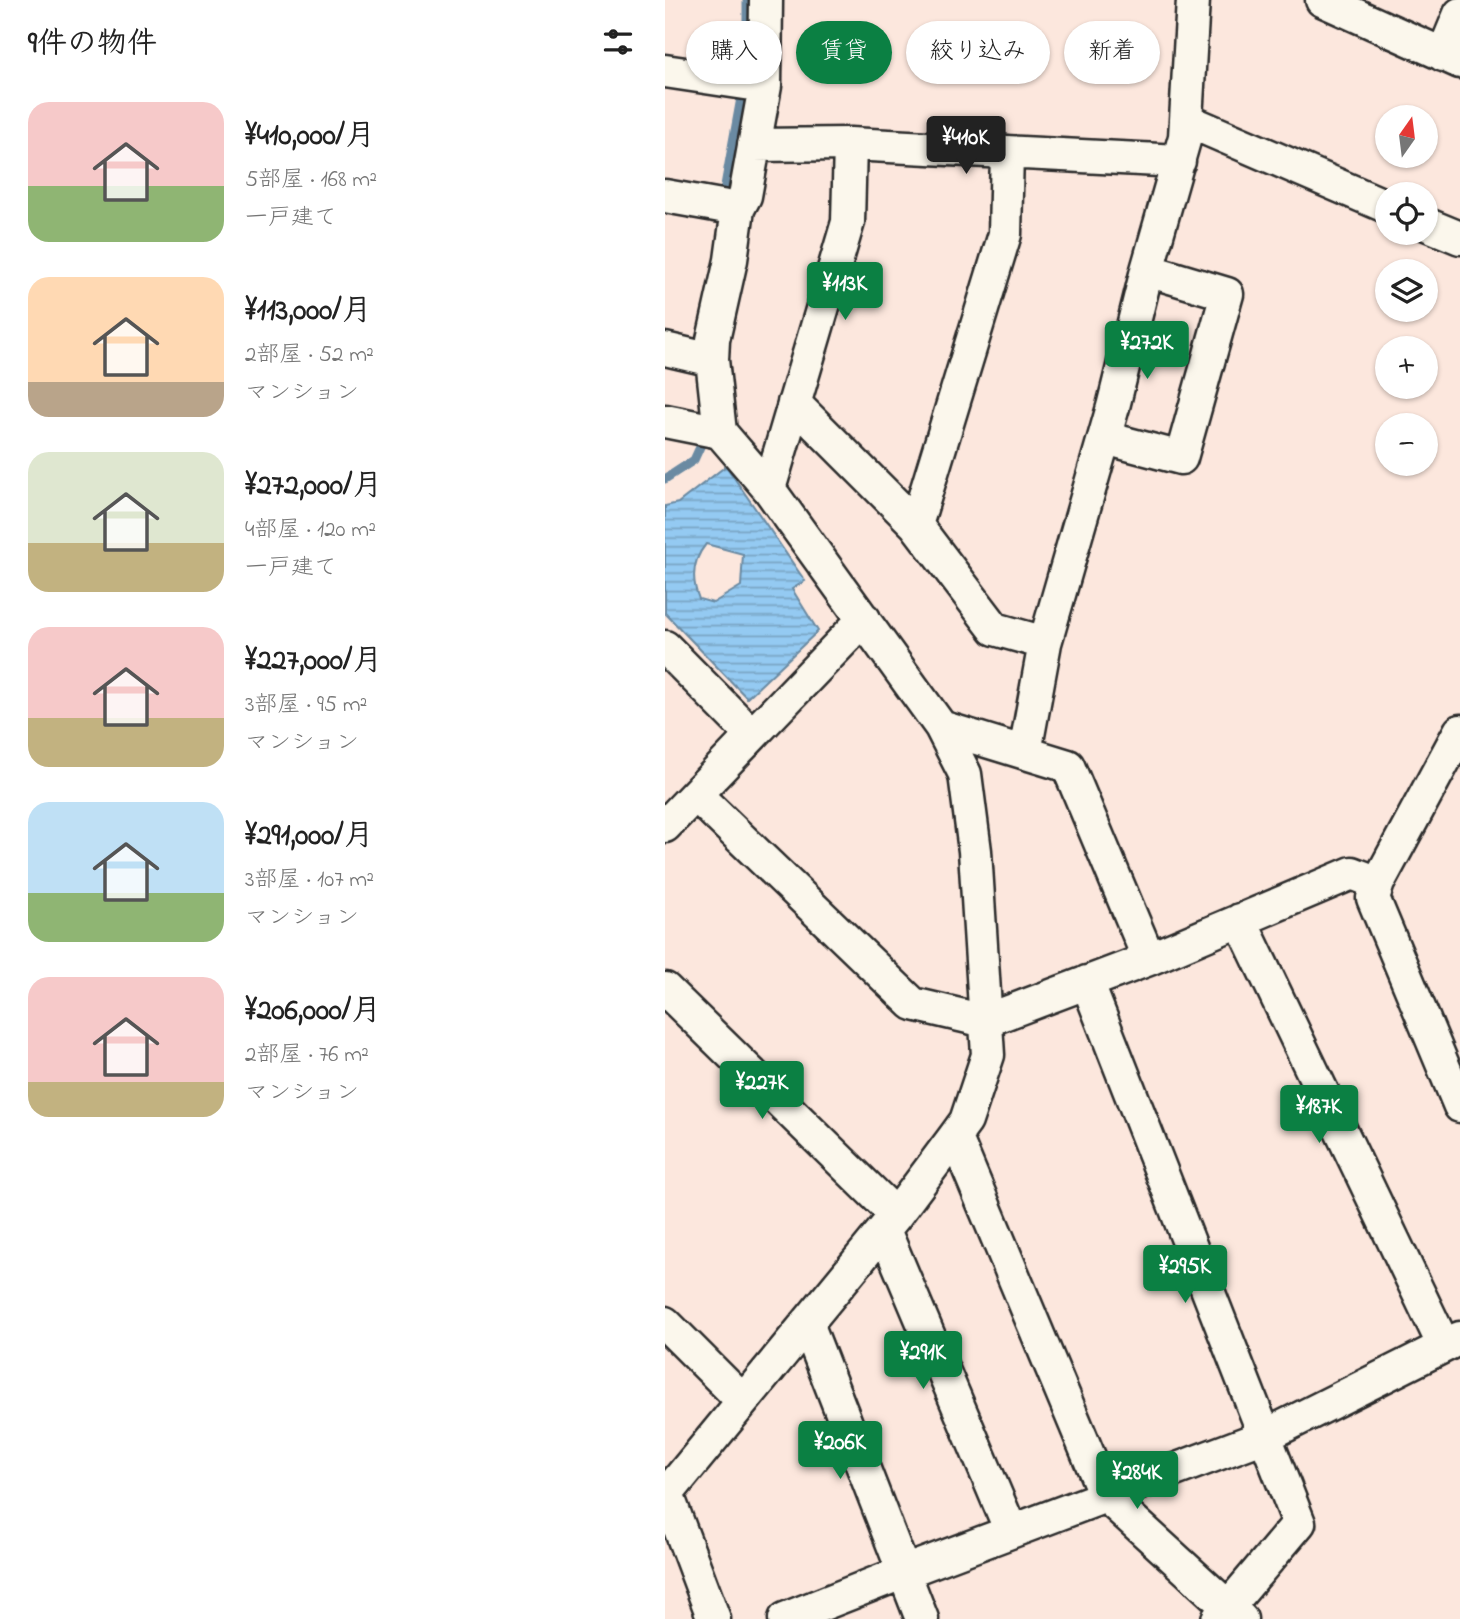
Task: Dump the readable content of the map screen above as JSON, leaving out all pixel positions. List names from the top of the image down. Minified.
{"north":"top","page":{"heading":"9件の物件","chip":["購入","賃貸","絞り込み","新着"],"list":[{"name":"¥410,000/月","note":"5部屋 · 168 m² · 一戸建て"},{"name":"¥113,000/月","note":"2部屋 · 52 m² · マンション"},{"name":"¥272,000/月","note":"4部屋 · 120 m² · 一戸建て"},{"name":"¥227,000/月","note":"3部屋 · 95 m² · マンション"},{"name":"¥291,000/月","note":"3部屋 · 107 m² · マンション"},{"name":"¥206,000/月","note":"2部屋 · 76 m² · マンション"}],"map_buttons":["+","−"],"price":["¥410K","¥113K","¥272K","¥227K","¥187K","¥295K","¥291K","¥206K","¥284K"]}}
